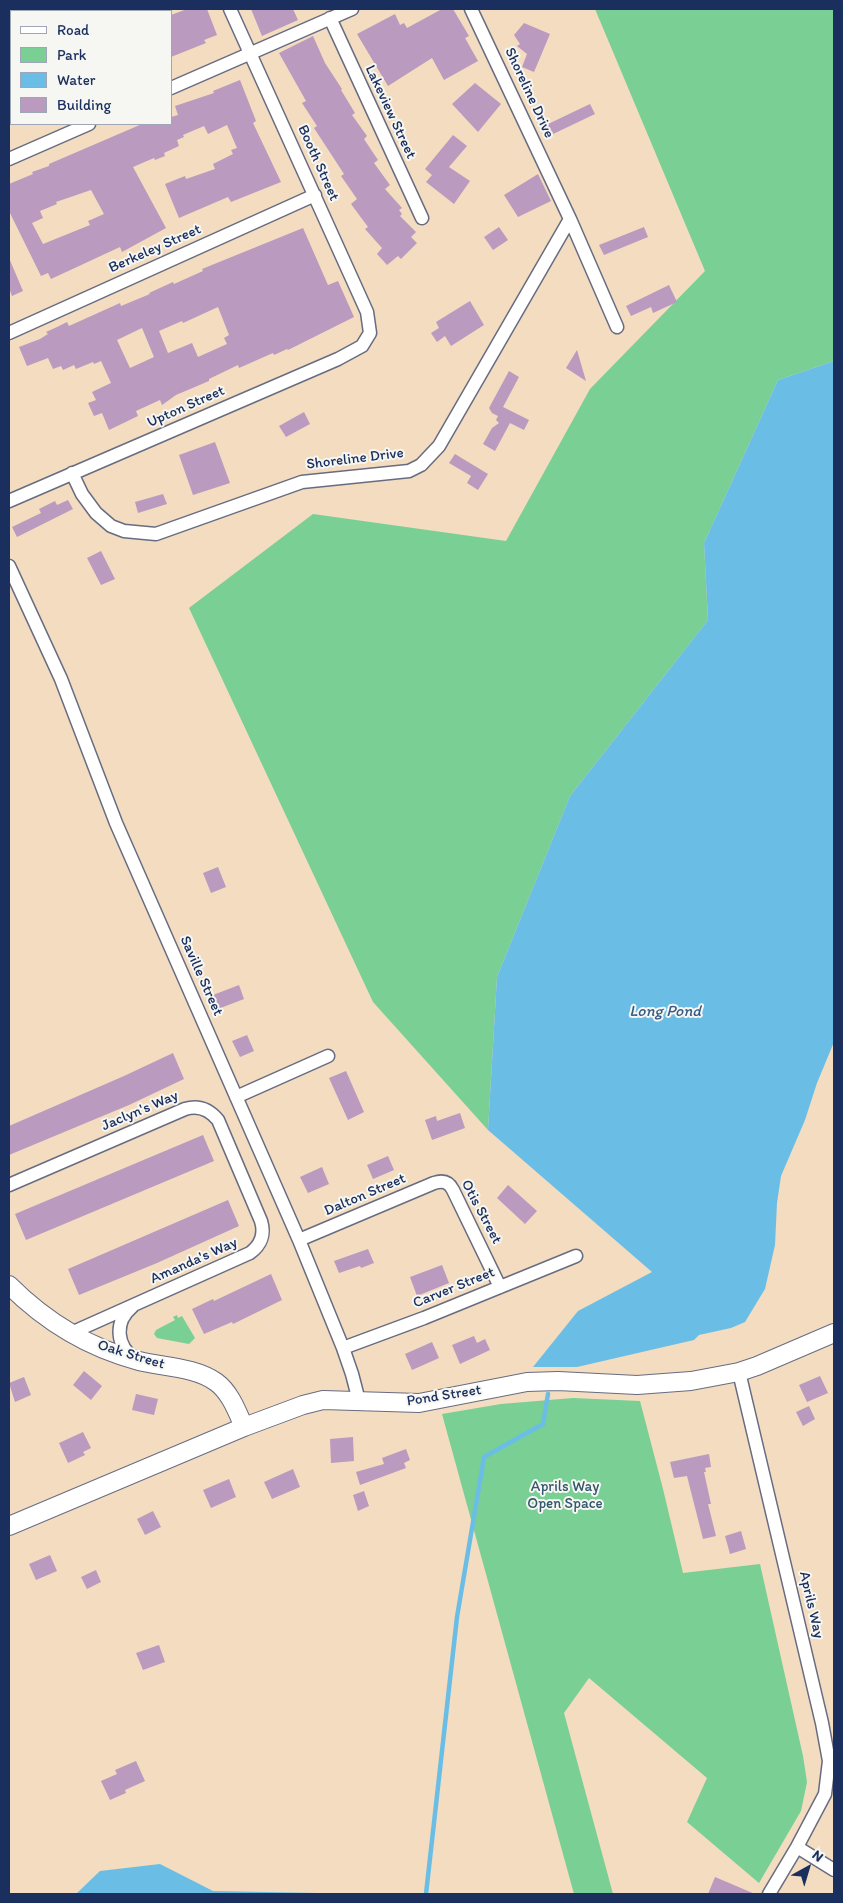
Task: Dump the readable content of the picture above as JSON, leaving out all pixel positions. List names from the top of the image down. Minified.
{"streets":{"street":["Shoreline Drive","Lakeview Street","Booth Street","Berkeley Street","Upton Street","Saville Street","Jaclyn's Way","Dalton Street","Otis Street","Amanda's Way","Carver Street","Oak Street","Pond Street","Aprils Way"]},"crossings":[["Shoreline Drive","Upton Street"],["Booth Street","Berkeley Street"],["Booth Street","Upton Street"],["Saville Street","Dalton Street"],["Saville Street","Carver Street"],["Saville Street","Pond Street"],["Jaclyn's Way","Amanda's Way"],["Dalton Street","Otis Street"],["Otis Street","Carver Street"],["Amanda's Way","Oak Street"],["Oak Street","Pond Street"],["Pond Street","Aprils Way"]],"water":["Long Pond"],"parks":["Aprils Way Open Space"],"legend":["Road","Park","Water","Building"],"north":"top right"}
